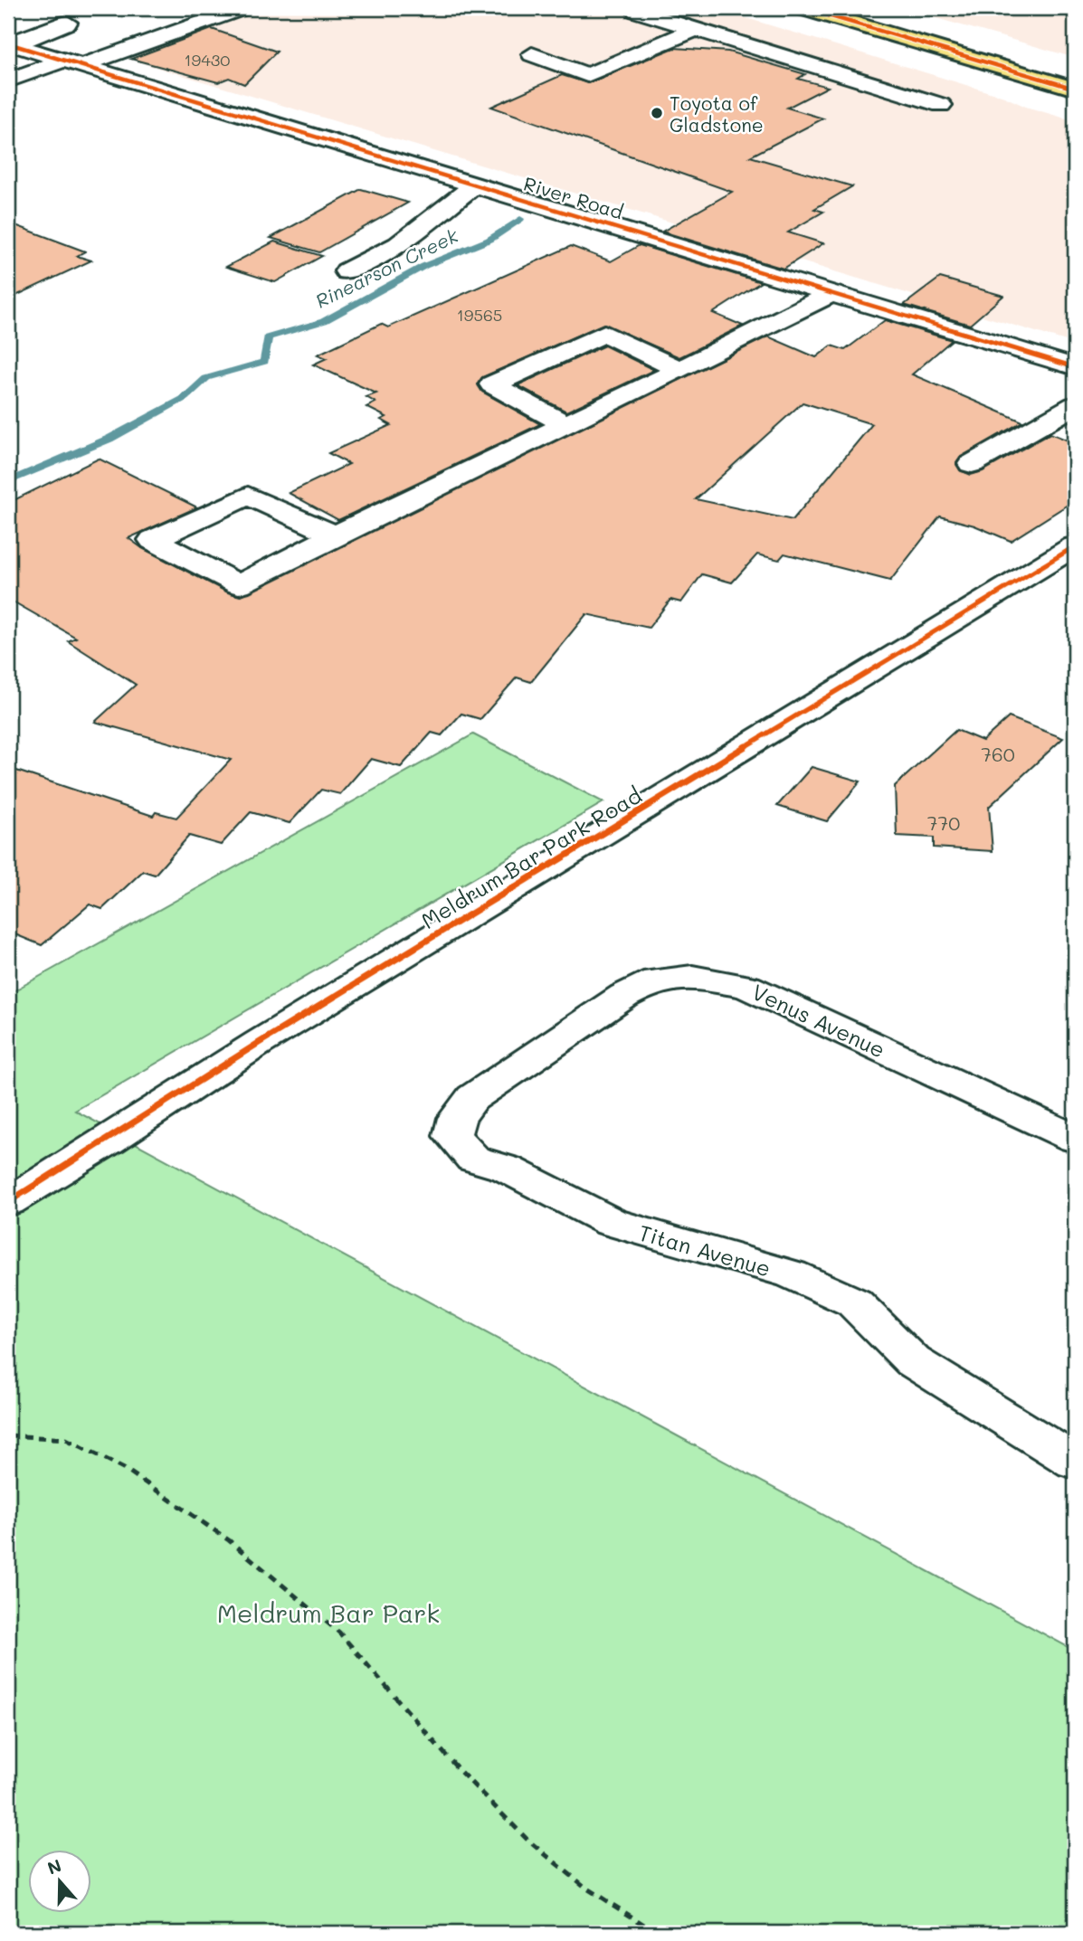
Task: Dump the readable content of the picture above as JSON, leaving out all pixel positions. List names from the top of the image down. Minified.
{"streets":{"street":["River Road","Meldrum Bar Park Road","Venus Avenue","Titan Avenue"]},"crossings":[["Venus Avenue","Titan Avenue"]],"water":["Rinearson Creek"],"parks":["Meldrum Bar Park"],"places":["Toyota of Gladstone"],"house_numbers":["19430","19565","760","770"],"north":"top"}
